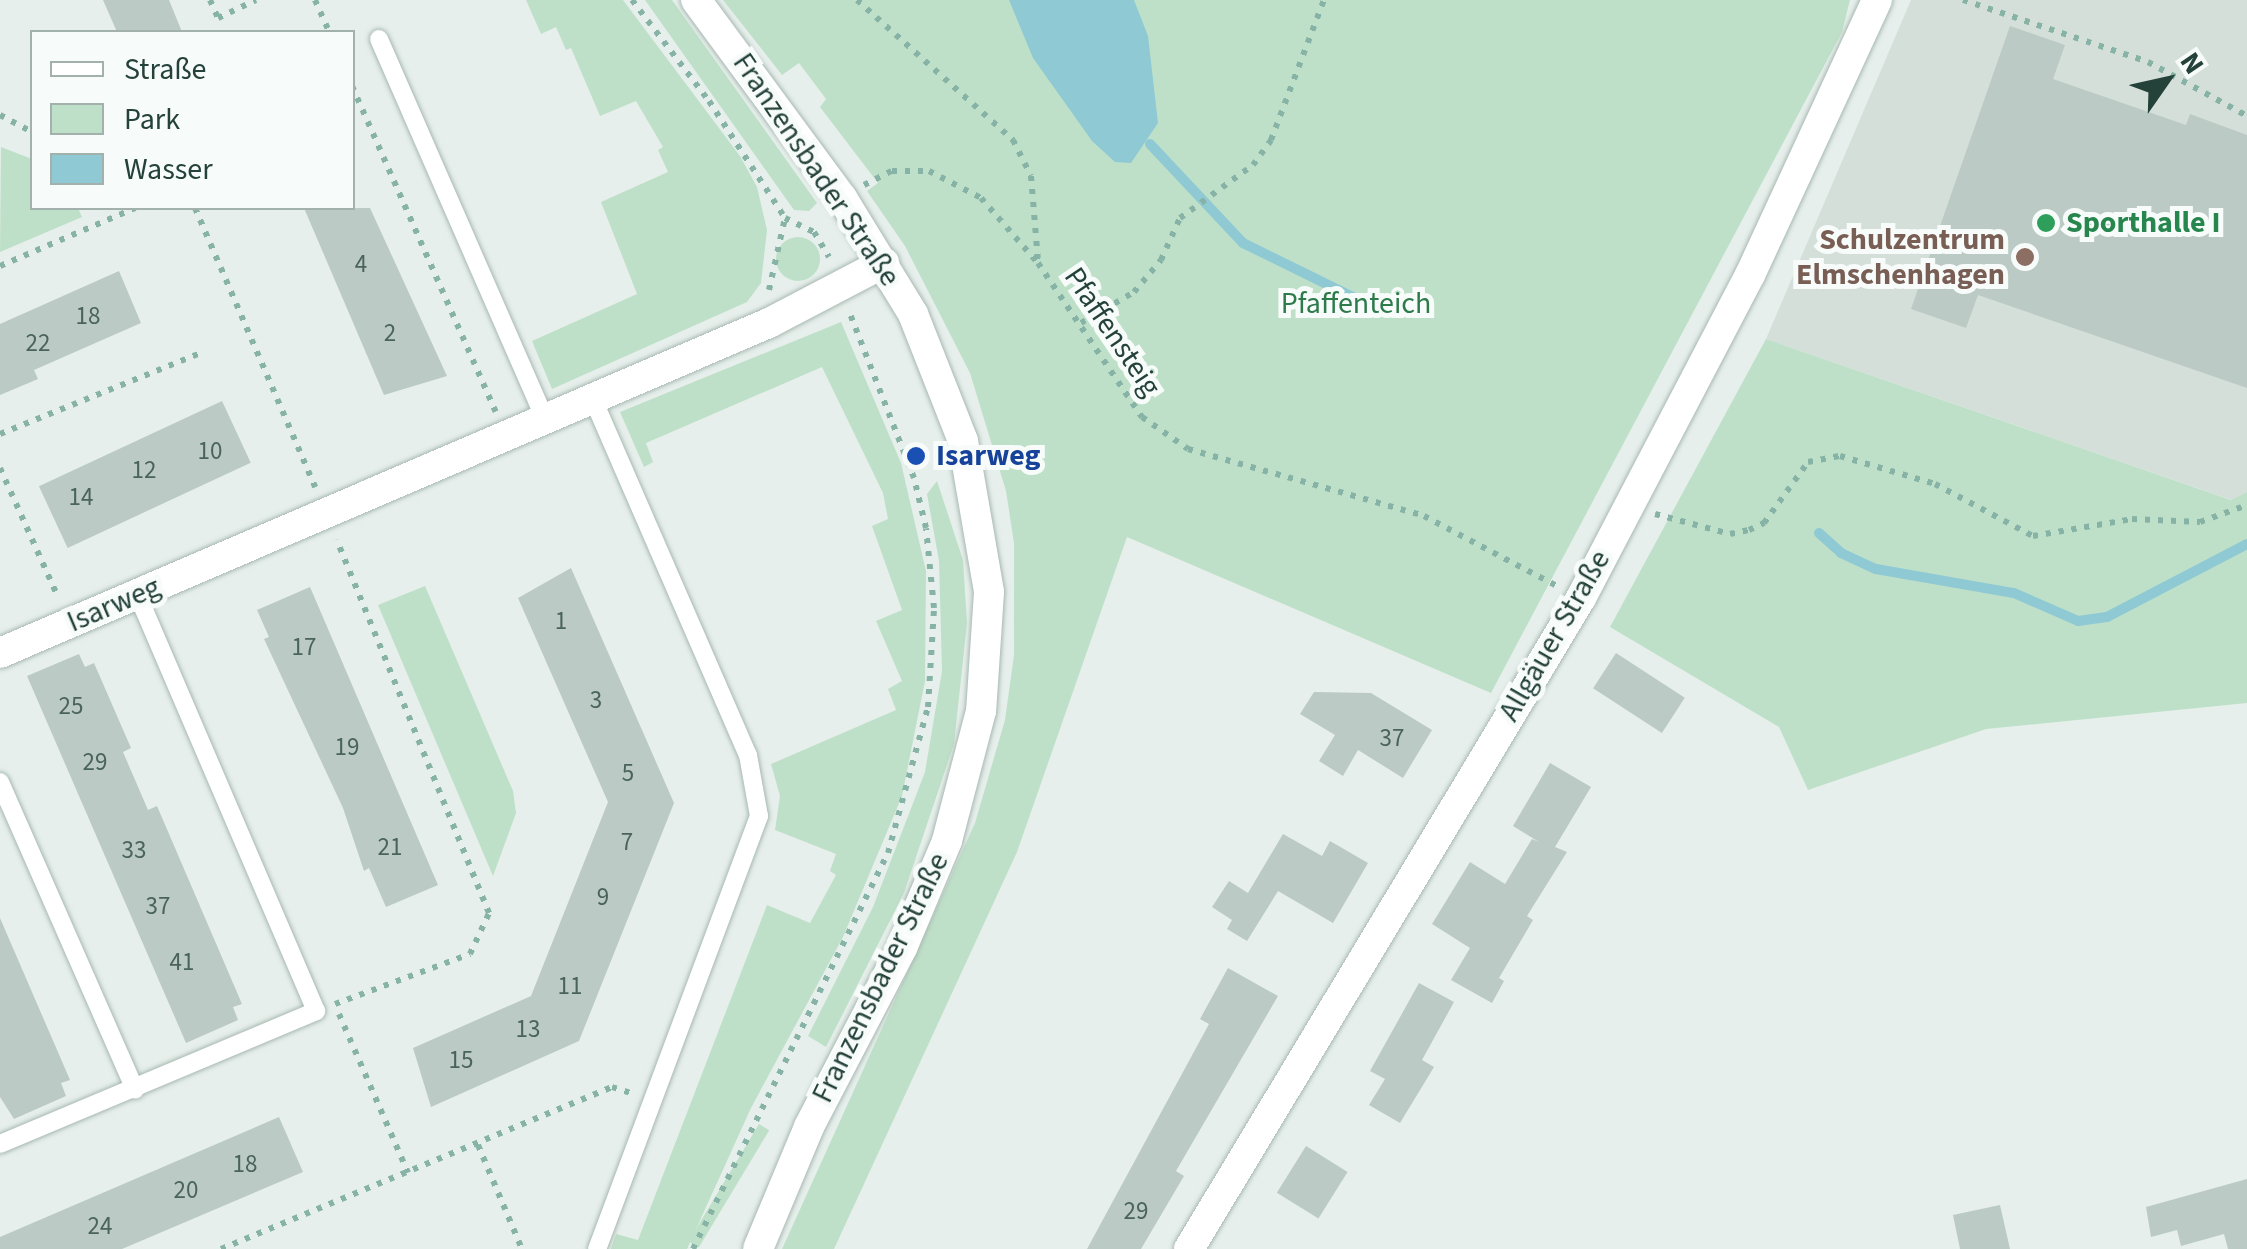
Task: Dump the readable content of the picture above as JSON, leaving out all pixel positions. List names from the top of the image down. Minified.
{"streets":{"street":["Franzensbader Straße","Isarweg","Allgäuer Straße"],"path":["Pfaffensteig"]},"crossings":[["Franzensbader Straße","Pfaffensteig"],["Franzensbader Straße","Isarweg"],["Pfaffensteig","Allgäuer Straße"]],"parks":["Pfaffenteich"],"places":["Sporthalle I","Schulzentrum Elmschenhagen","Isarweg"],"house_numbers":["4","18","2","22","10","12","14","1","17","3","25","37","19","29","5","7","21","33","9","37","41","11","13","15","18","20","29","24"],"legend":["Straße","Park","Wasser"],"north":"top right"}
